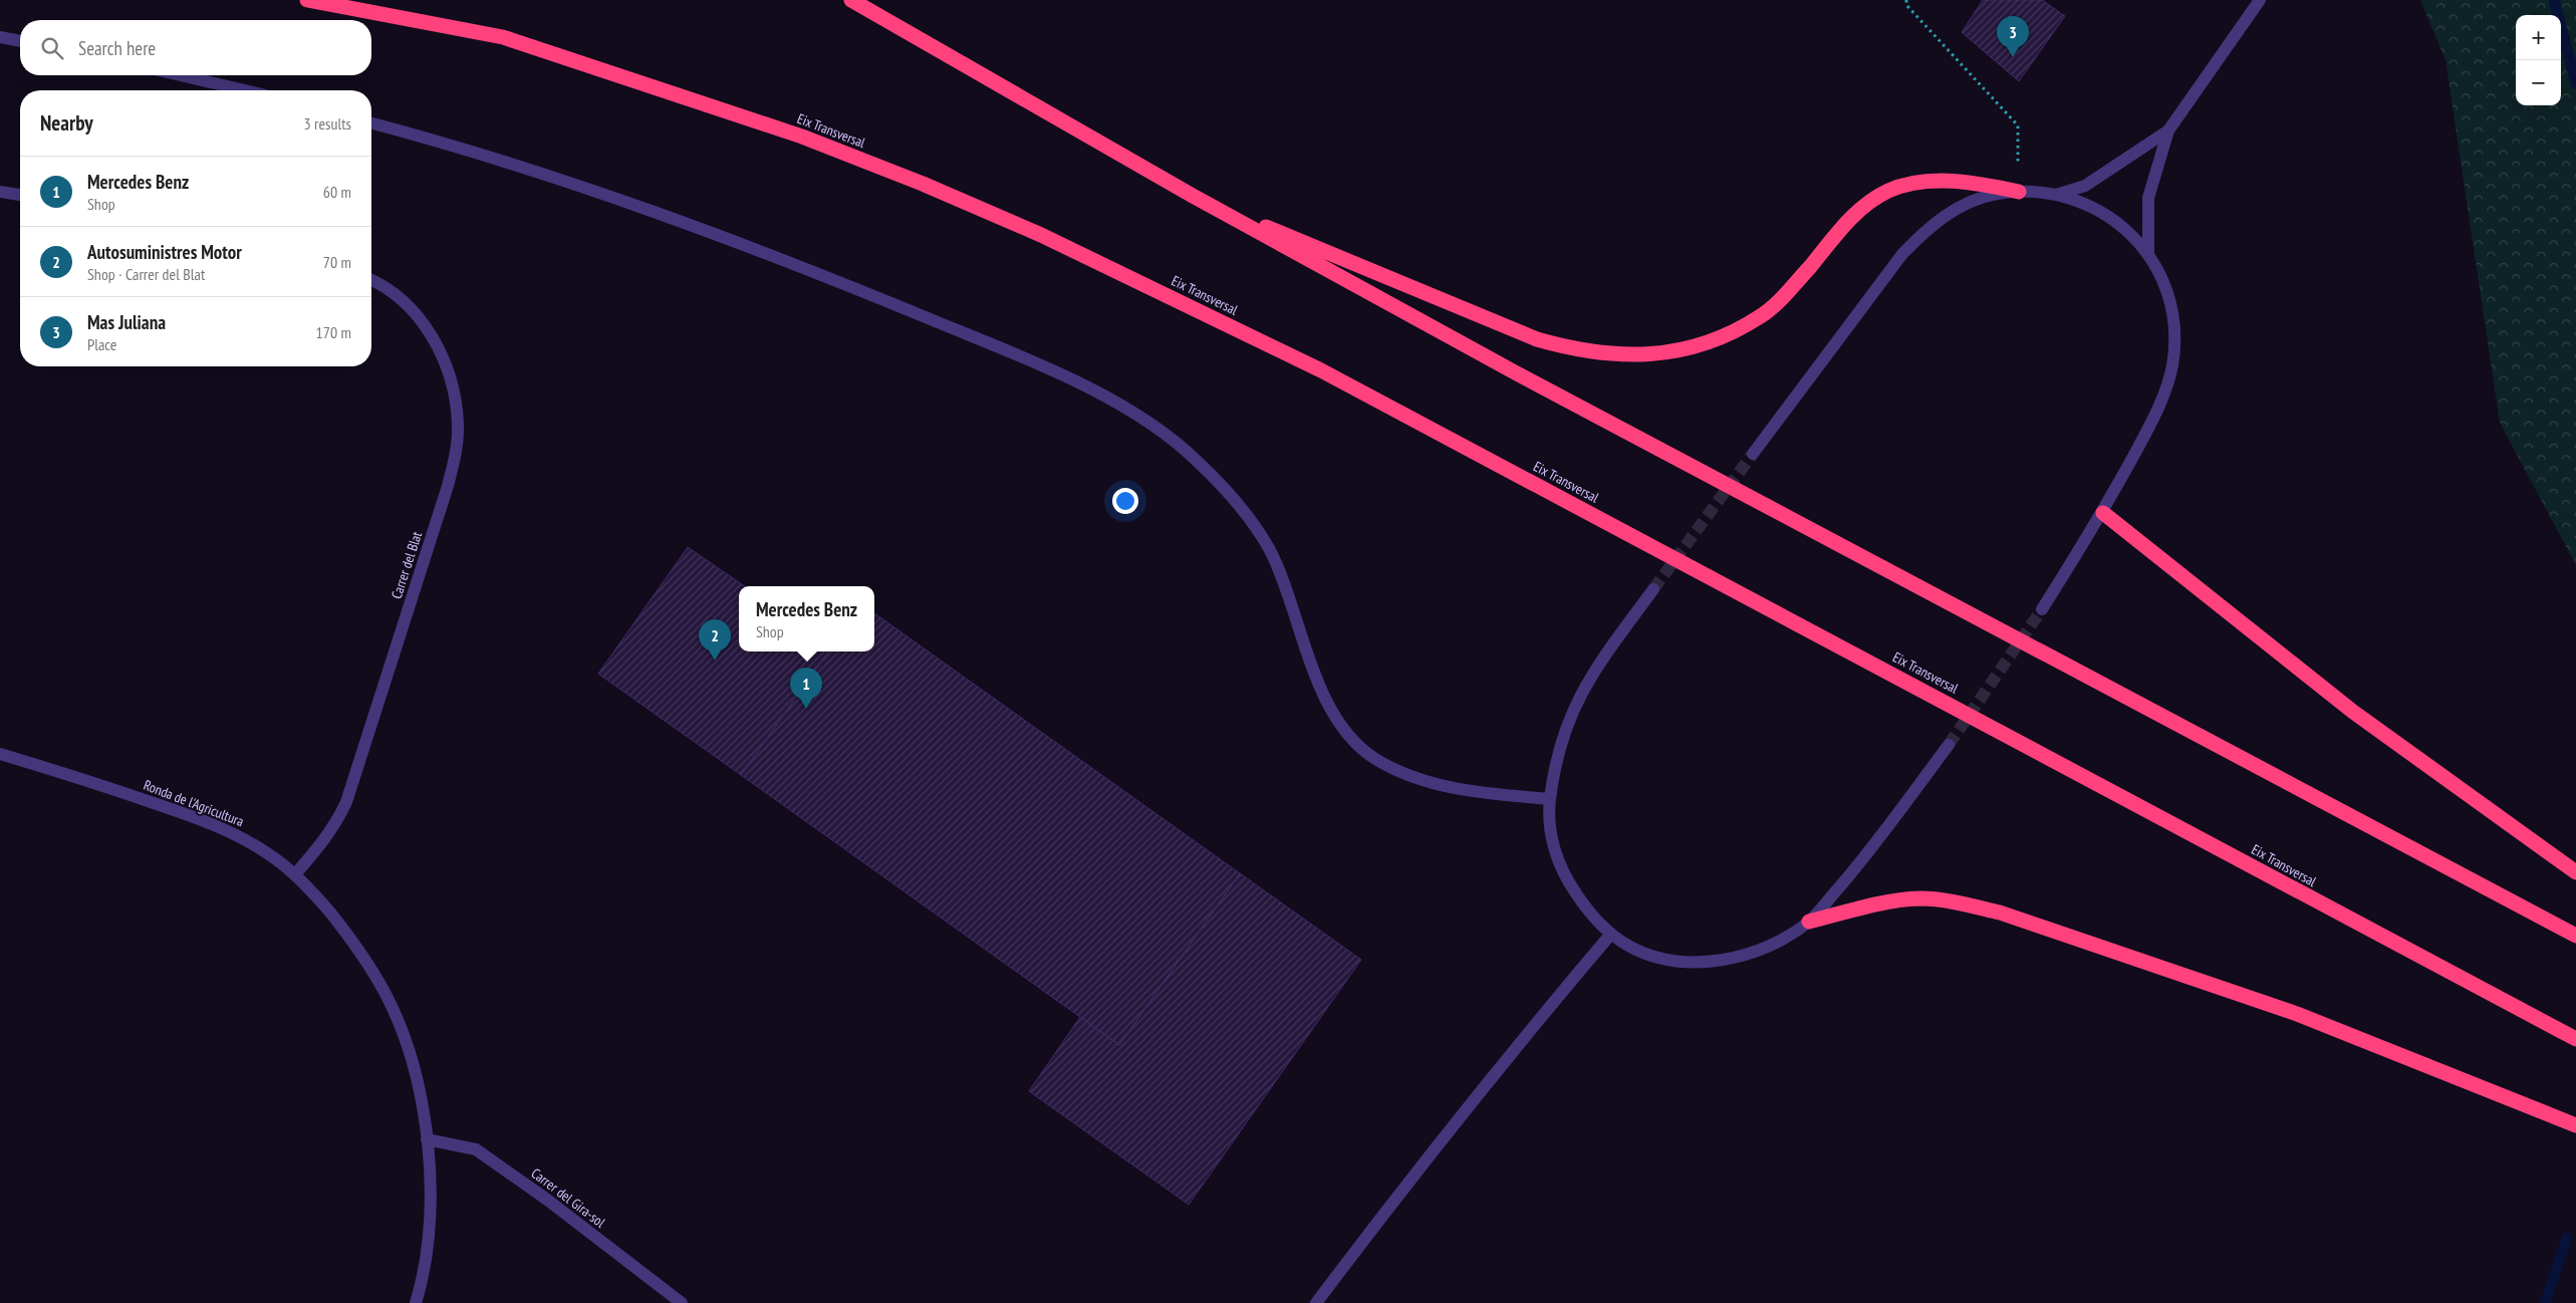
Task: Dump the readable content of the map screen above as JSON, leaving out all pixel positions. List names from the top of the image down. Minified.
{"streets":{"highway":["Eix Transversal"],"street":["Carrer del Blat","Ronda de l'Agricultura","Carrer del Gira-sol"]},"crossings":[["Carrer del Blat","Ronda de l'Agricultura"],["Ronda de l'Agricultura","Carrer del Gira-sol"]],"page":{"map_buttons":["+","−"],"pins":["3","2","1"],"search":"Search here","heading":["Nearby","3 results"],"list":[{"mark":"1","name":"Mercedes Benz","note":"Shop","value":"60 m"},{"mark":"2","name":"Autosuministres Motor","note":"Shop · Carrer del Blat","value":"70 m"},{"mark":"3","name":"Mas Juliana","note":"Place","value":"170 m"}],"popup":["Mercedes Benz","Shop"]}}
